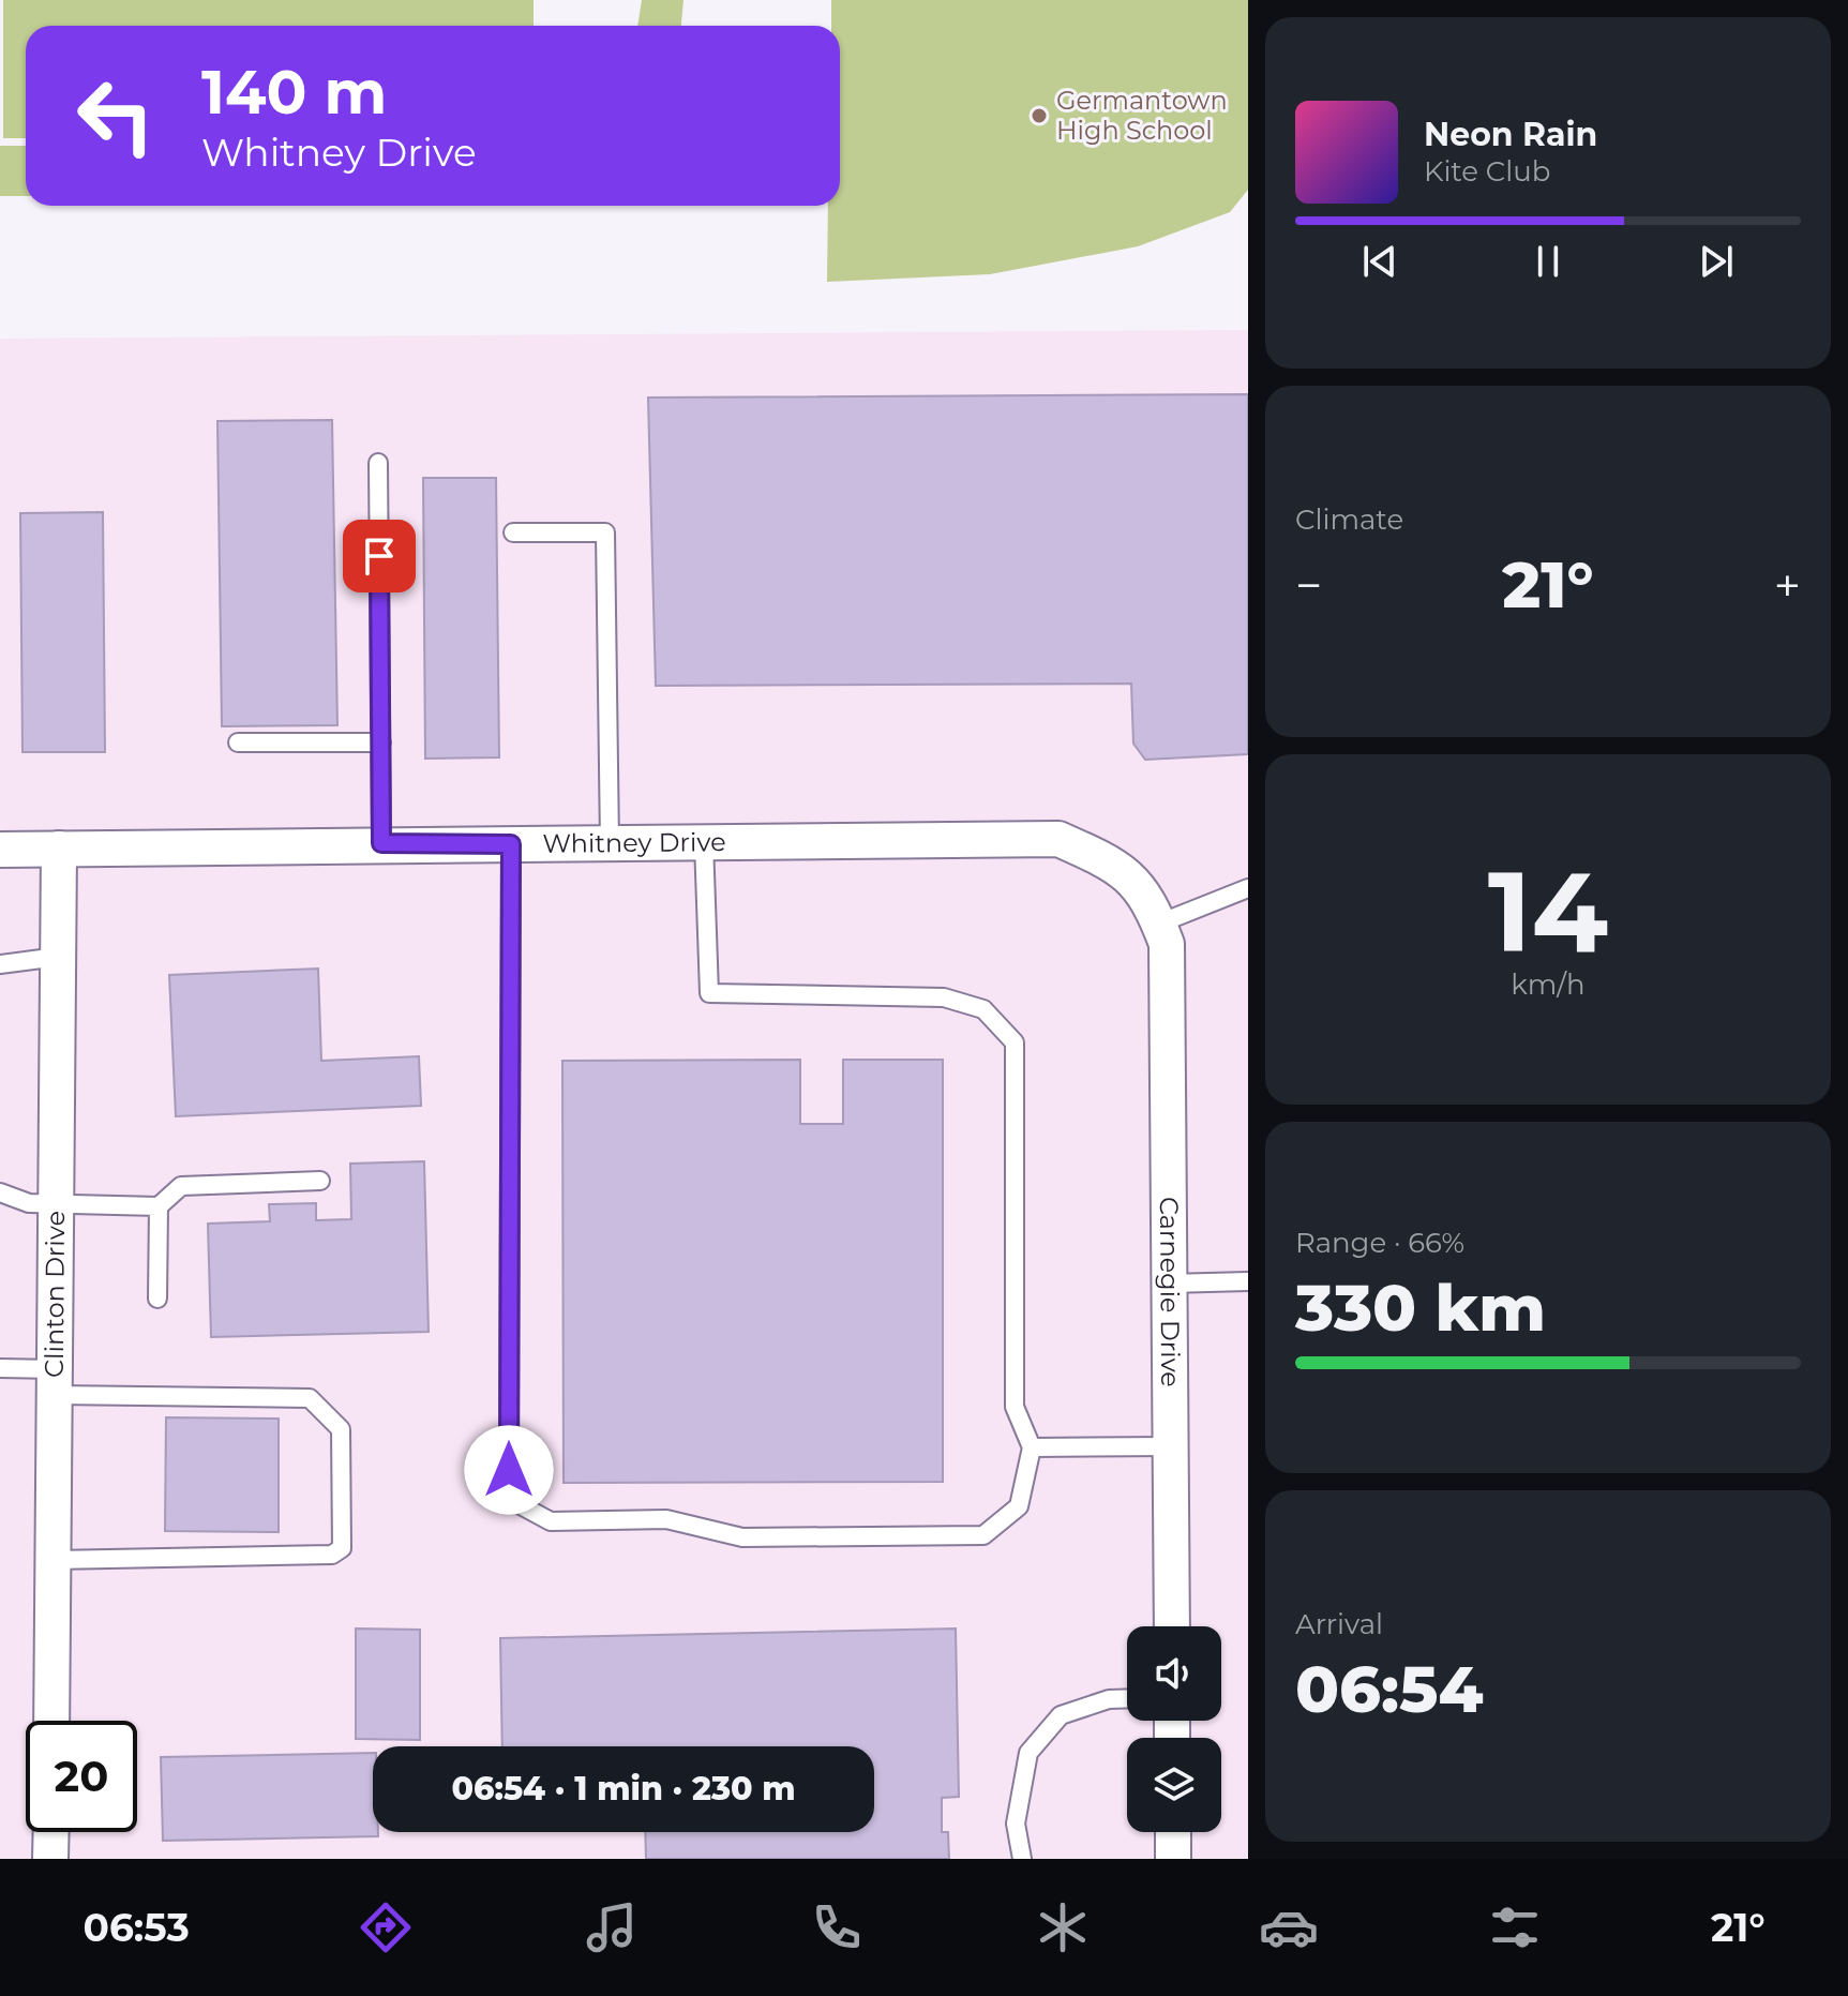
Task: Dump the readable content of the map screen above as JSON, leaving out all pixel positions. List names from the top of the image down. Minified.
{"streets":{"street":["Whitney Drive","Carnegie Drive","Clinton Drive"]},"crossings":[["Whitney Drive","Carnegie Drive"],["Whitney Drive","Clinton Drive"]],"places":["Germantown High School"],"page":{"turn":["140 m","Whitney Drive"],"song":["Neon Rain","Kite Club"],"tile":["Climate",["14","km/h"],["Range · 66%","330 km"],["Arrival","06:54"]],"heat":["−","21°","+"],"limit":"20","trip":"06:54 · 1 min · 230 m","tabs":["06:53","21°"]}}
